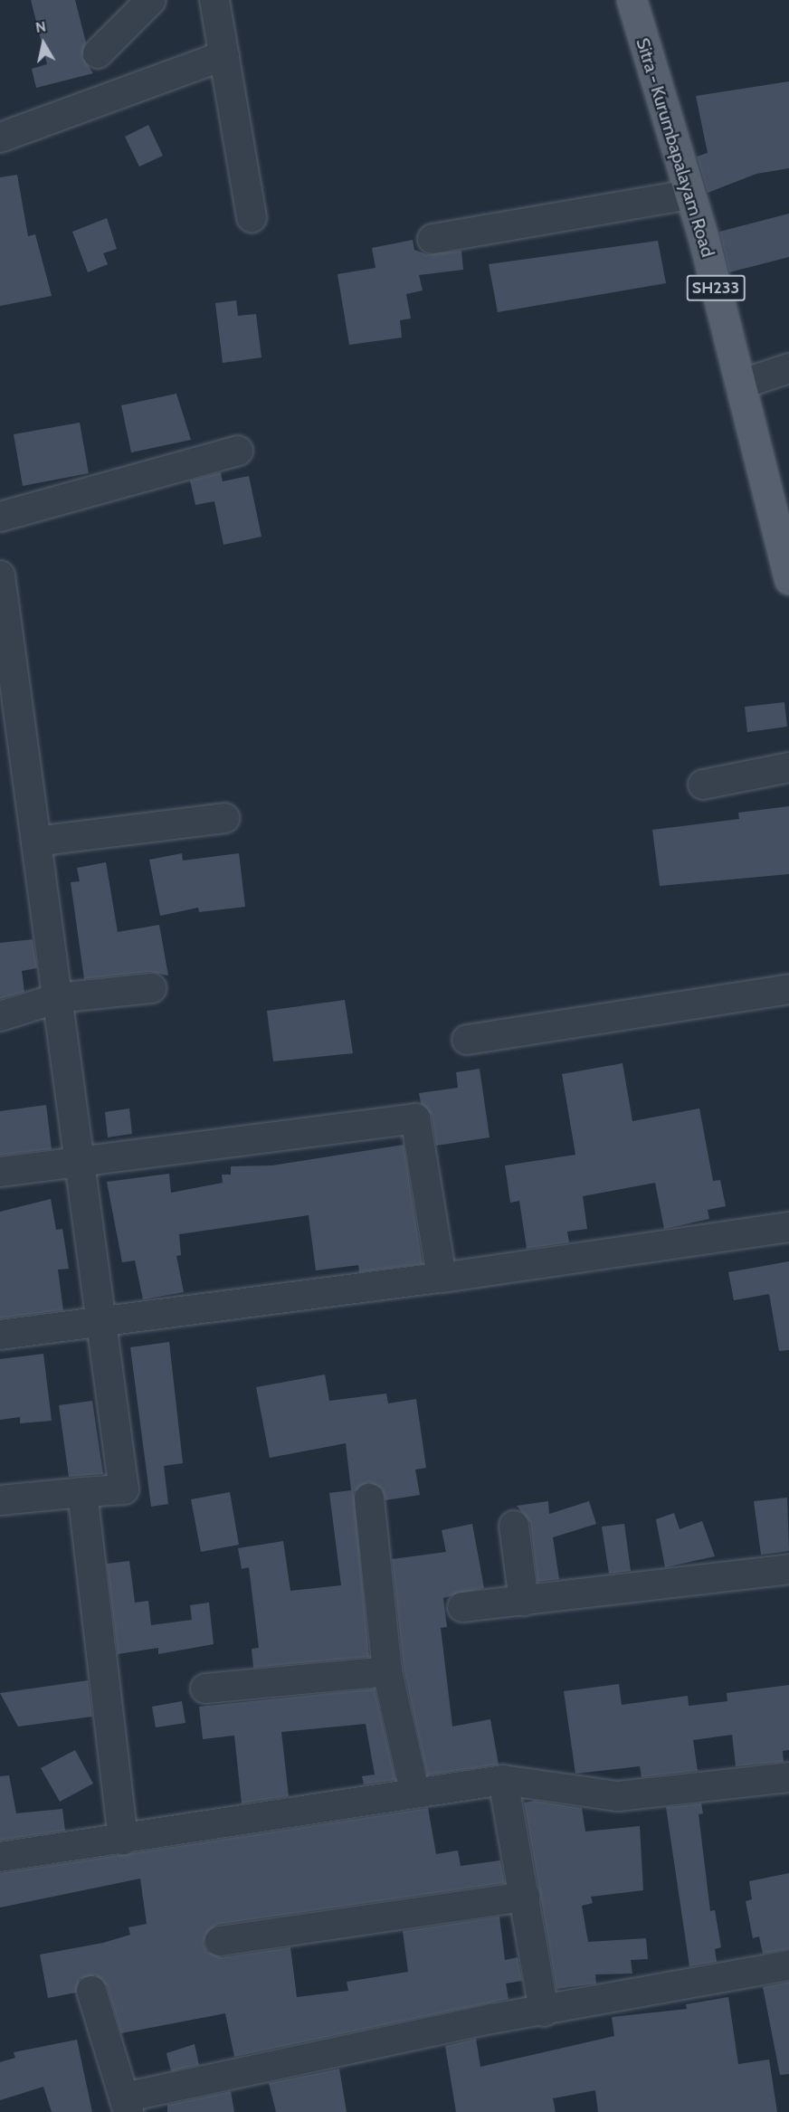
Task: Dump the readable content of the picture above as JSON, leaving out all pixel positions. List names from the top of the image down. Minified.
{"streets":{"main road":["Sitra - Kurumbapalayam Road","SH233"]},"north":"top"}
